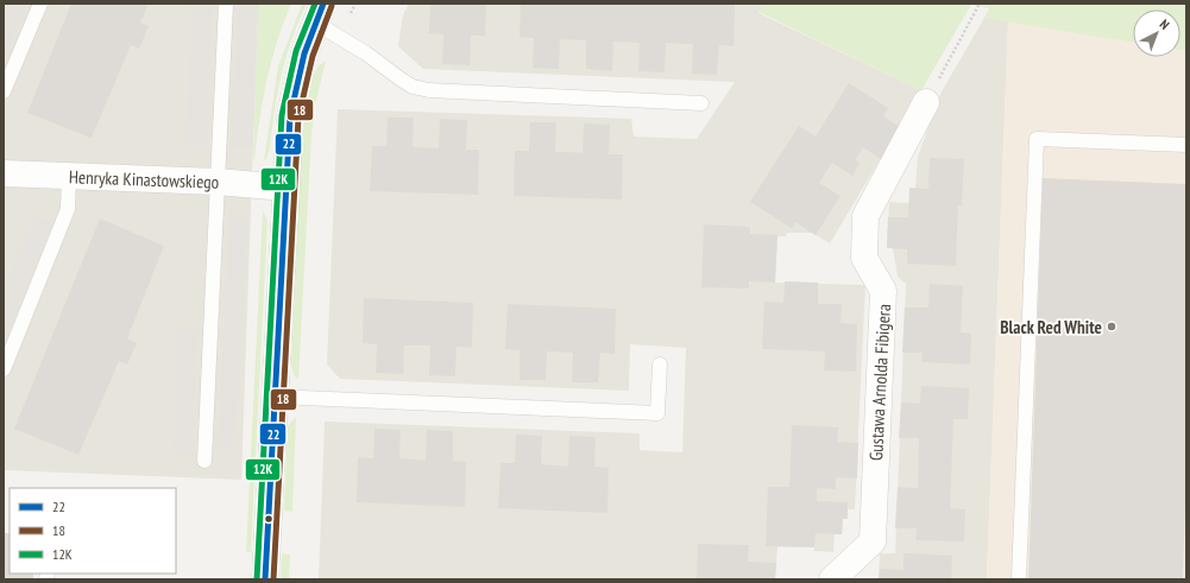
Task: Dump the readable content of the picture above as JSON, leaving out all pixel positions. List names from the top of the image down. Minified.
{"streets":{"street":["Henryka Kinastowskiego","Gustawa Arnolda Fibigera"]},"places":["Black Red White"],"lines":["transit line 22","transit line 12K","transit line 18"],"legend":["22","18","12K"],"north":"top right"}
